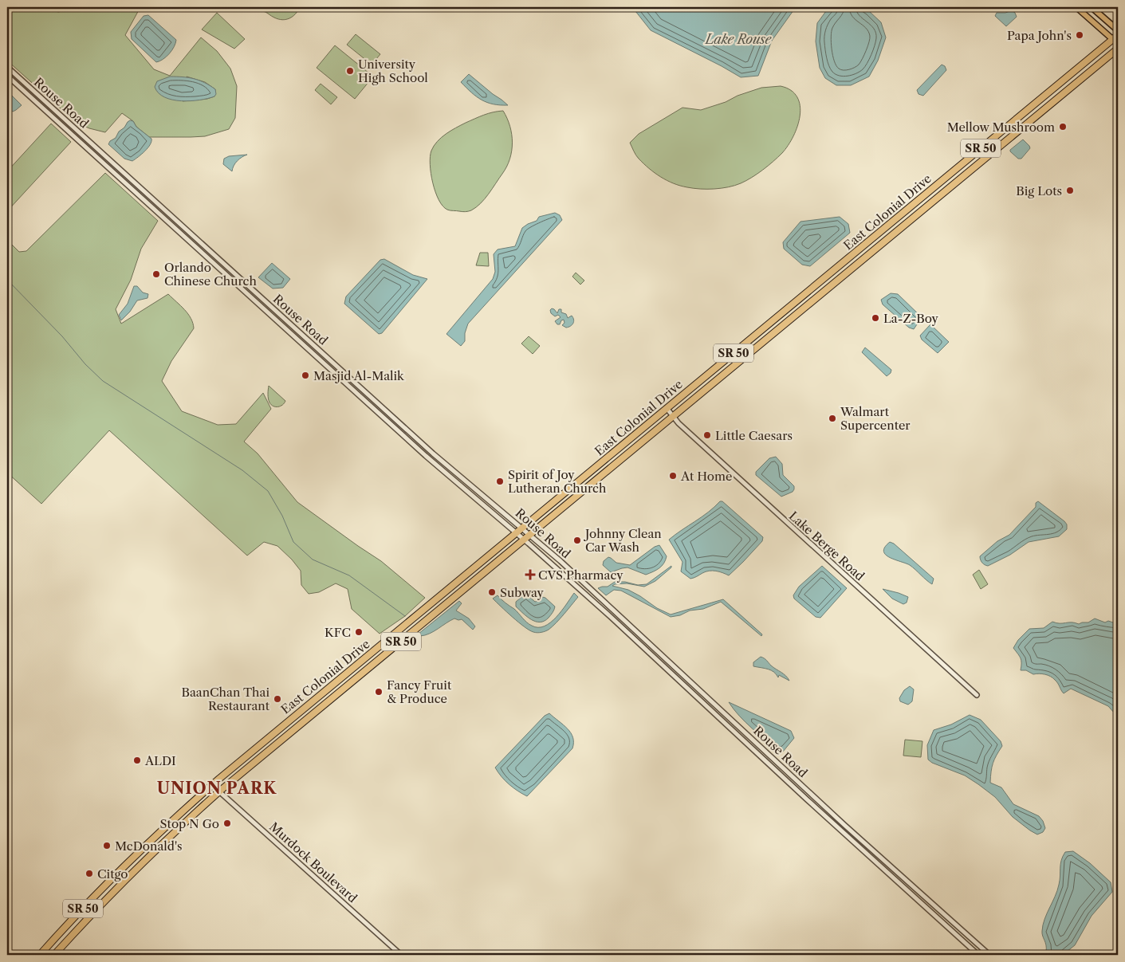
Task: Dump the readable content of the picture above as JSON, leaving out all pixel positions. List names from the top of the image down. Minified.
{"streets":{"highway":["SR 50","East Colonial Drive"],"street":["Rouse Road","Lake Berge Road","Murdock Boulevard"]},"crossings":[["Rouse Road","East Colonial Drive"],["East Colonial Drive","Lake Berge Road"],["East Colonial Drive","Murdock Boulevard"]],"districts":["UNION PARK"],"water":["Lake Rouse"],"places":{"other":["Papa John's","University High School","Mellow Mushroom","Big Lots","Orlando Chinese Church","La-Z-Boy","Masjid Al-Malik","Walmart Supercenter","Little Caesars","At Home","Spirit of Joy Lutheran Church","Johnny Clean Car Wash","Subway","KFC","Fancy Fruit & Produce","BaanChan Thai Restaurant","ALDI","Stop N Go","McDonald's","Citgo"],"health":["CVS Pharmacy"]}}
